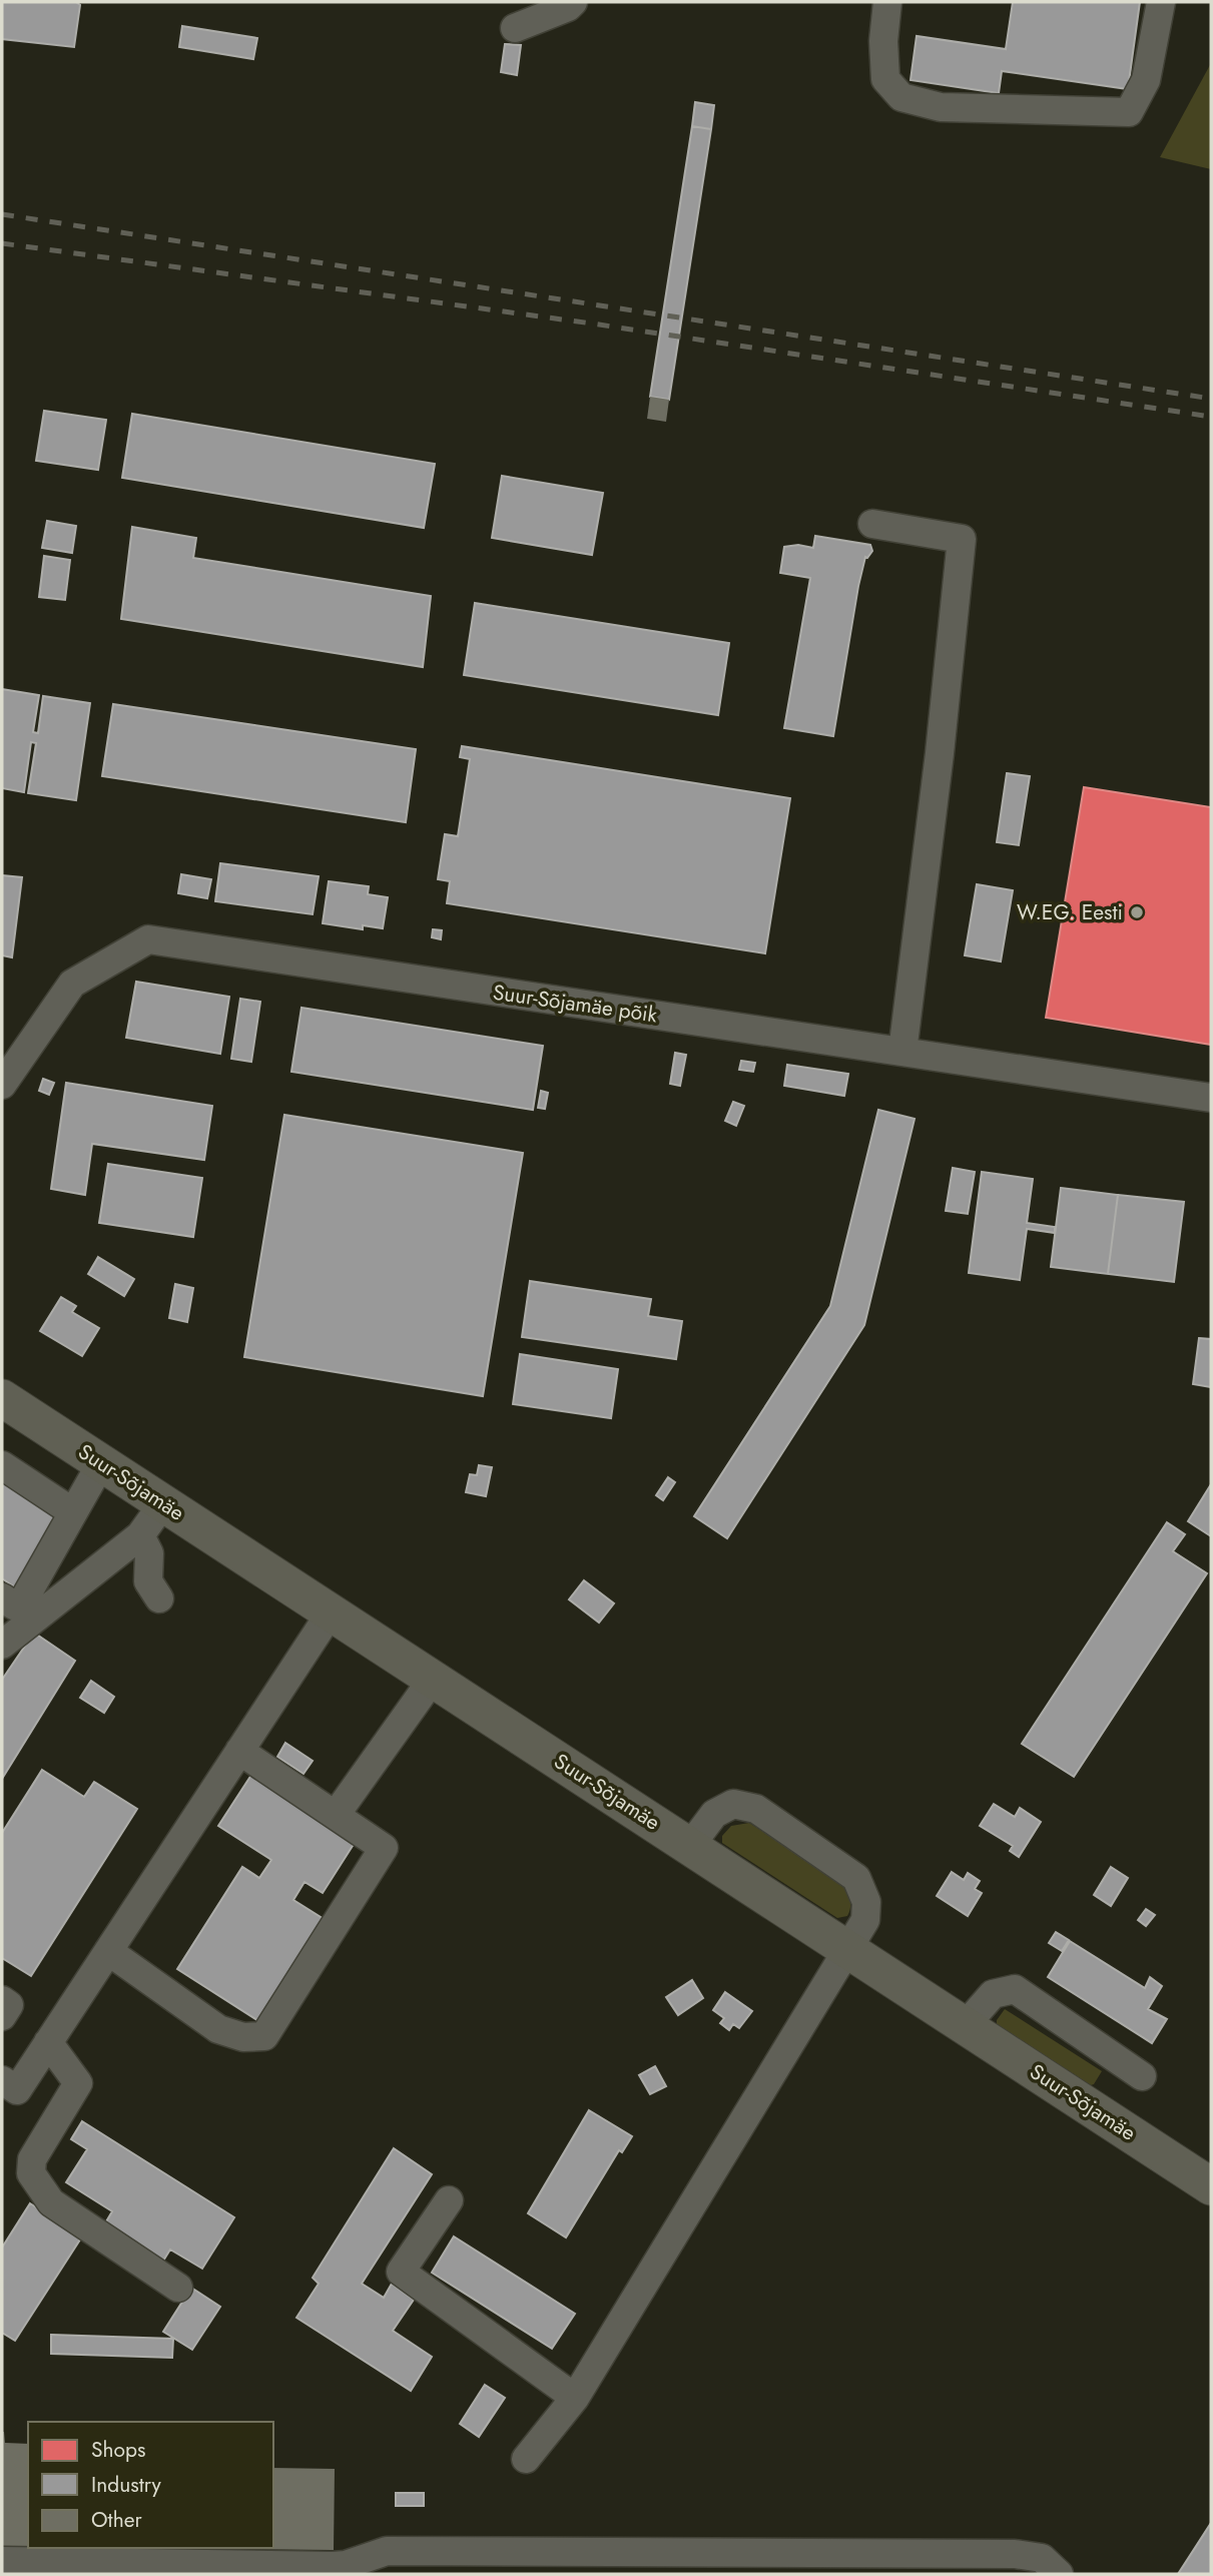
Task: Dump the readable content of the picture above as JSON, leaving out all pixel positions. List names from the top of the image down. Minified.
{"streets":{"main road":["Suur-Sõjamäe"],"street":["Suur-Sõjamäe põik"]},"places":["W.EG. Eesti"],"legend":["Shops","Industry","Other"]}
